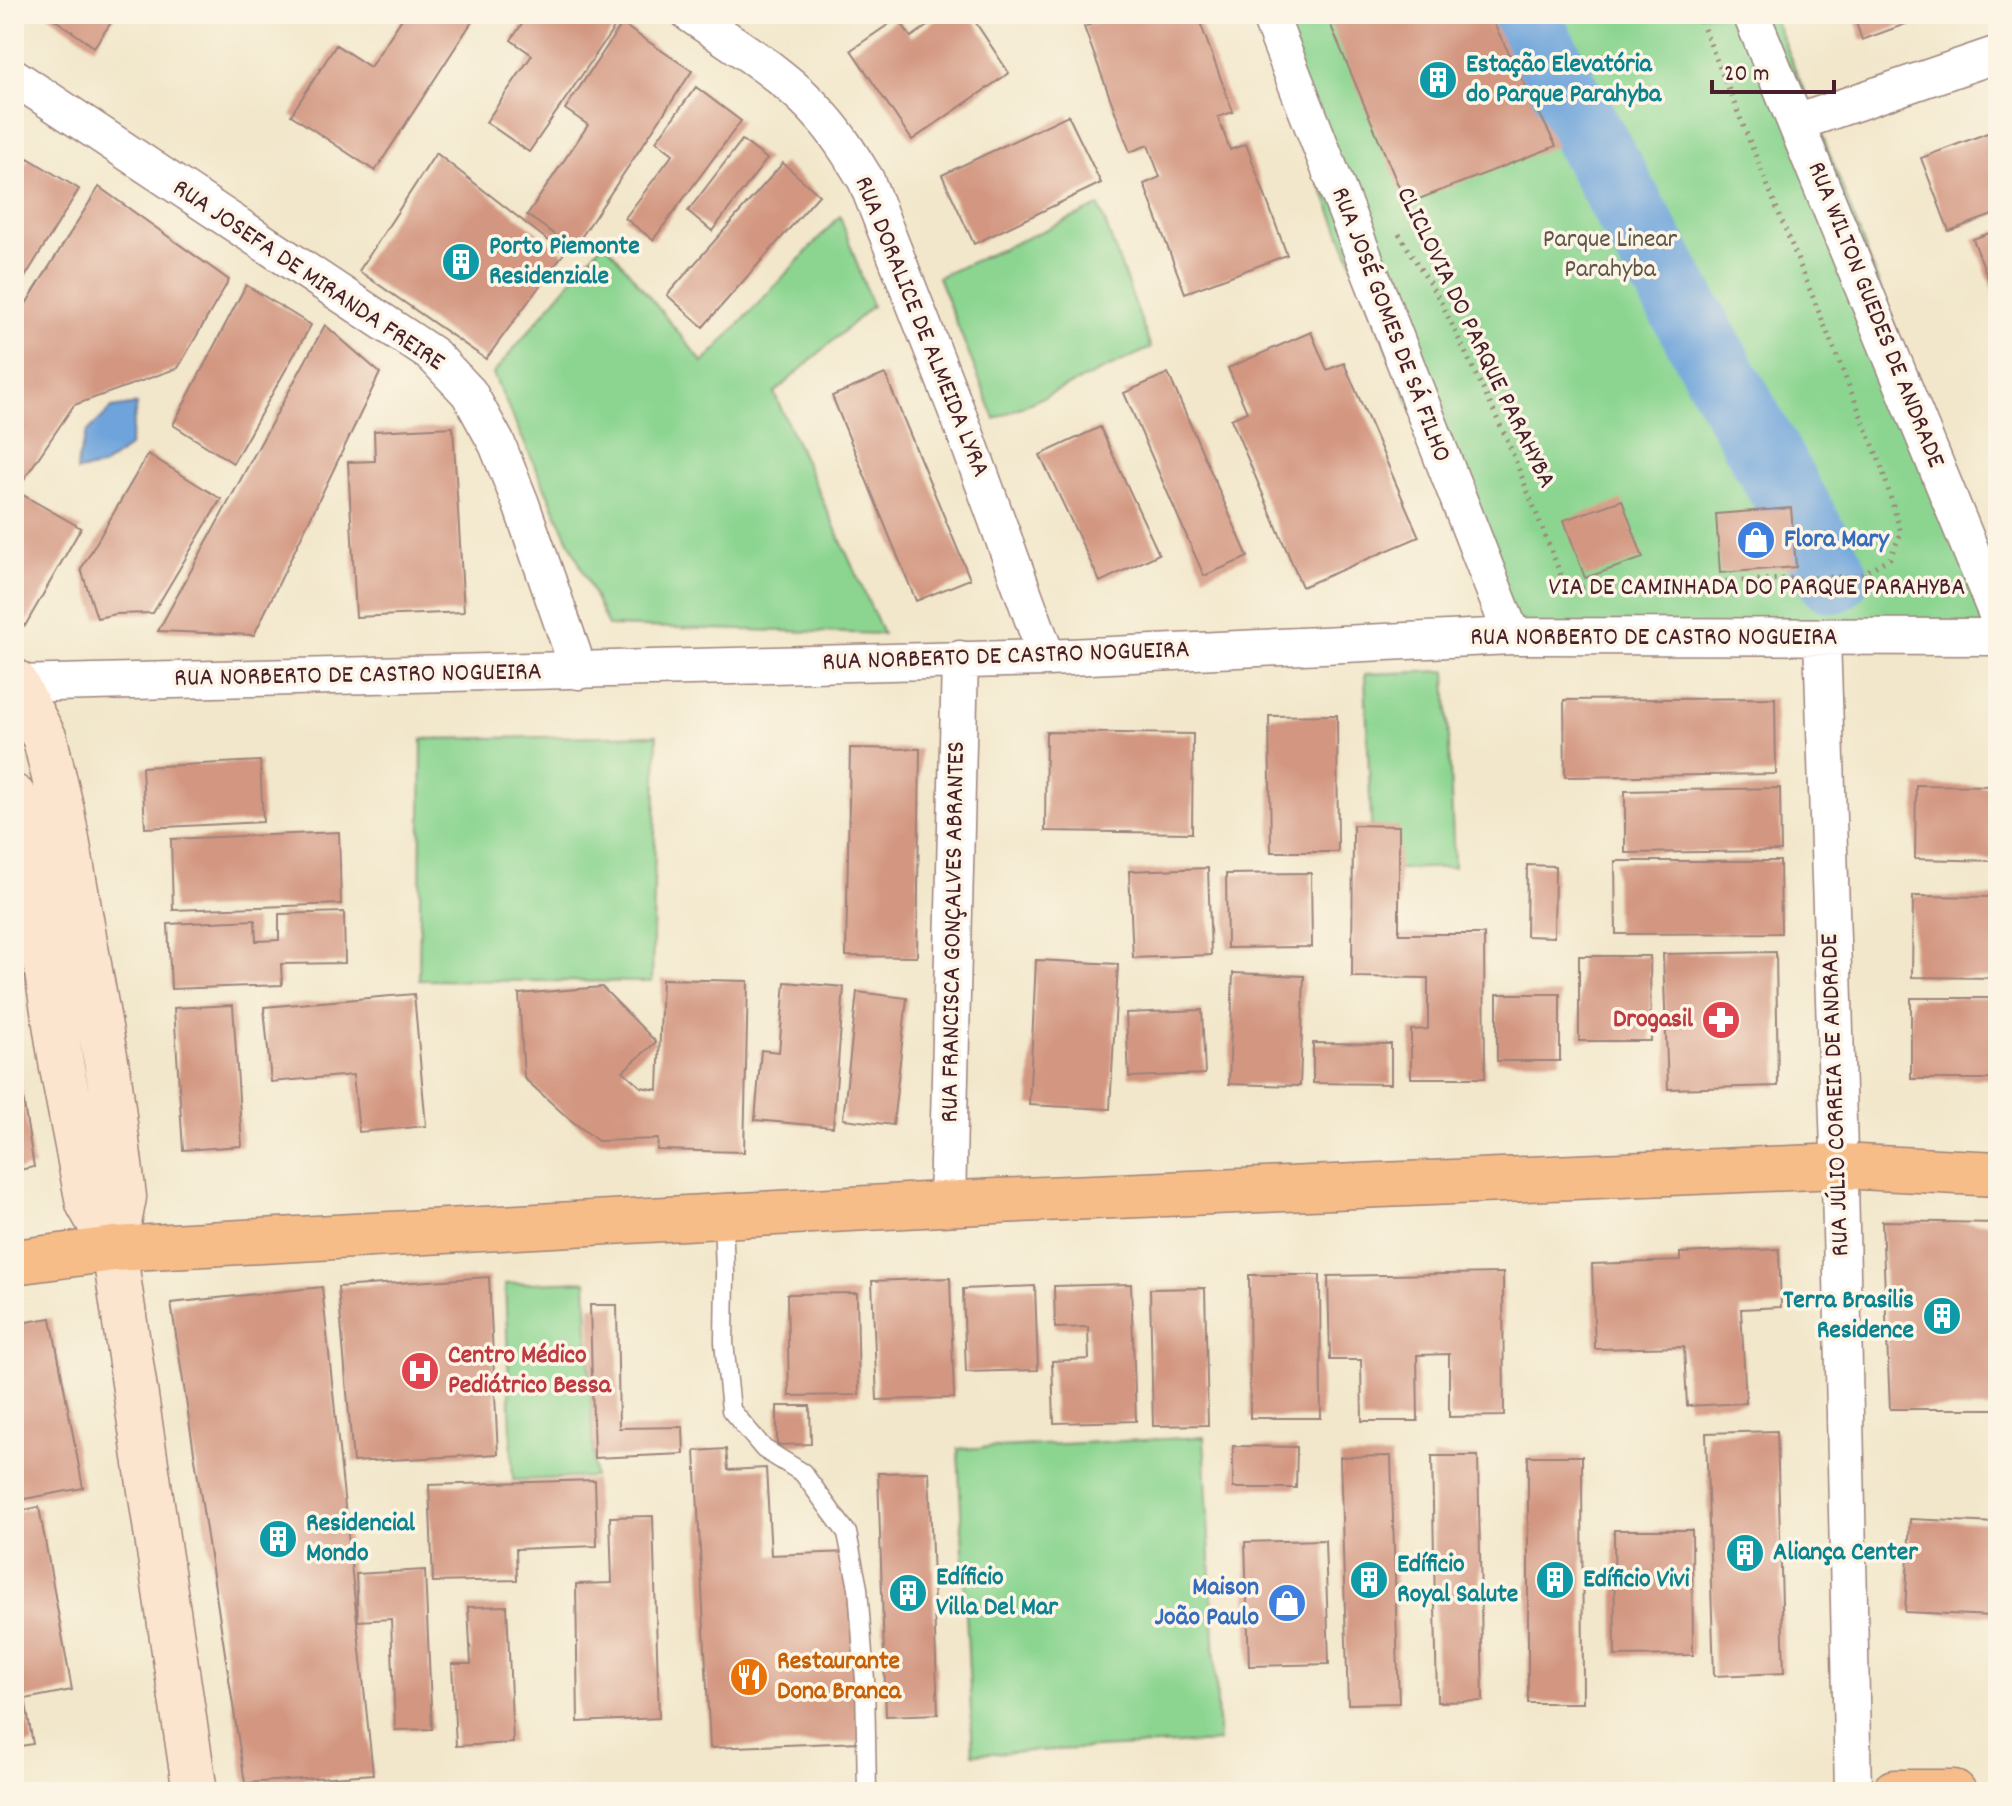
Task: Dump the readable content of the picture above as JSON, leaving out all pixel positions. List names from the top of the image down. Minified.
{"streets":{"street":["RUA JOSEFA DE MIRANDA FREIRE","RUA WILTON GUEDES DE ANDRADE","RUA JOSÉ GOMES DE SÁ FILHO","RUA DORALICE DE ALMEIDA LYRA","RUA NORBERTO DE CASTRO NOGUEIRA","RUA FRANCISCA GONÇALVES ABRANTES","RUA JÚLIO CORREIA DE ANDRADE"],"path":["CLICLOVIA DO PARQUE PARAHYBA"]},"crossings":[["RUA JOSEFA DE MIRANDA FREIRE","RUA NORBERTO DE CASTRO NOGUEIRA"],["RUA JOSÉ GOMES DE SÁ FILHO","RUA NORBERTO DE CASTRO NOGUEIRA"],["RUA DORALICE DE ALMEIDA LYRA","RUA NORBERTO DE CASTRO NOGUEIRA"],["RUA NORBERTO DE CASTRO NOGUEIRA","RUA FRANCISCA GONÇALVES ABRANTES"],["RUA NORBERTO DE CASTRO NOGUEIRA","RUA JÚLIO CORREIA DE ANDRADE"]],"parks":["Parque Linear Parahyba"],"places":{"building":["Estação Elevatória do Parque Parahyba","Porto Piemonte Residenziale","Terra Brasilis Residence","Residencial Mondo","Aliança Center","Edíficio Royal Salute","Edíficio Vivi","Edíficio Villa Del Mar"],"shop":["Flora Mary","Maison João Paulo"],"pharmacy":["Drogasil"],"hospital":["Centro Médico Pediátrico Bessa"],"restaurant":["Restaurante Dona Branca"]},"scale_bar":"20 m"}
